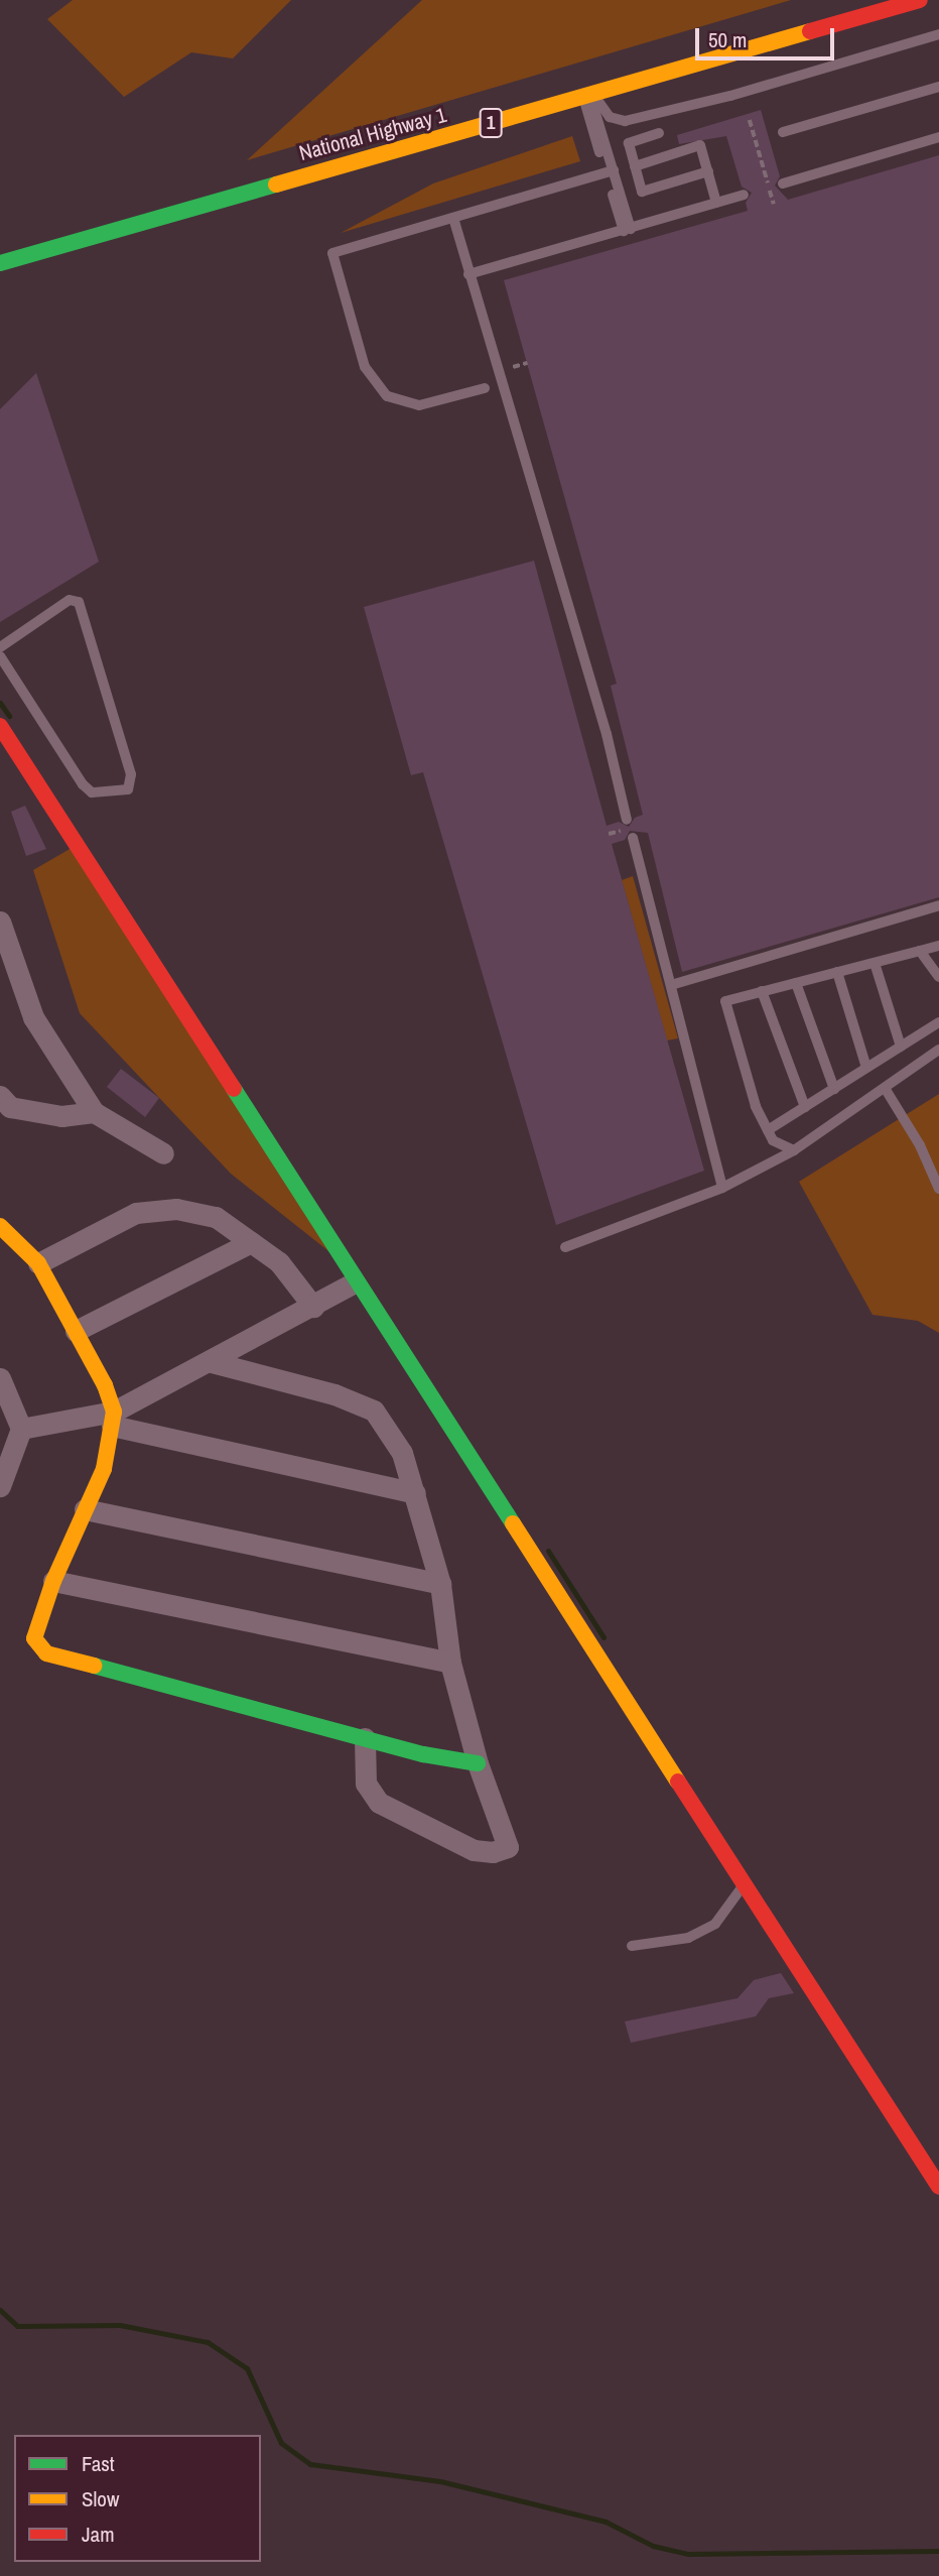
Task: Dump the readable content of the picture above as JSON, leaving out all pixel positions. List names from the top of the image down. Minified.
{"streets":{"main road":["1","National Highway 1"]},"legend":["Fast","Slow","Jam"],"scale_bar":"50 m"}
